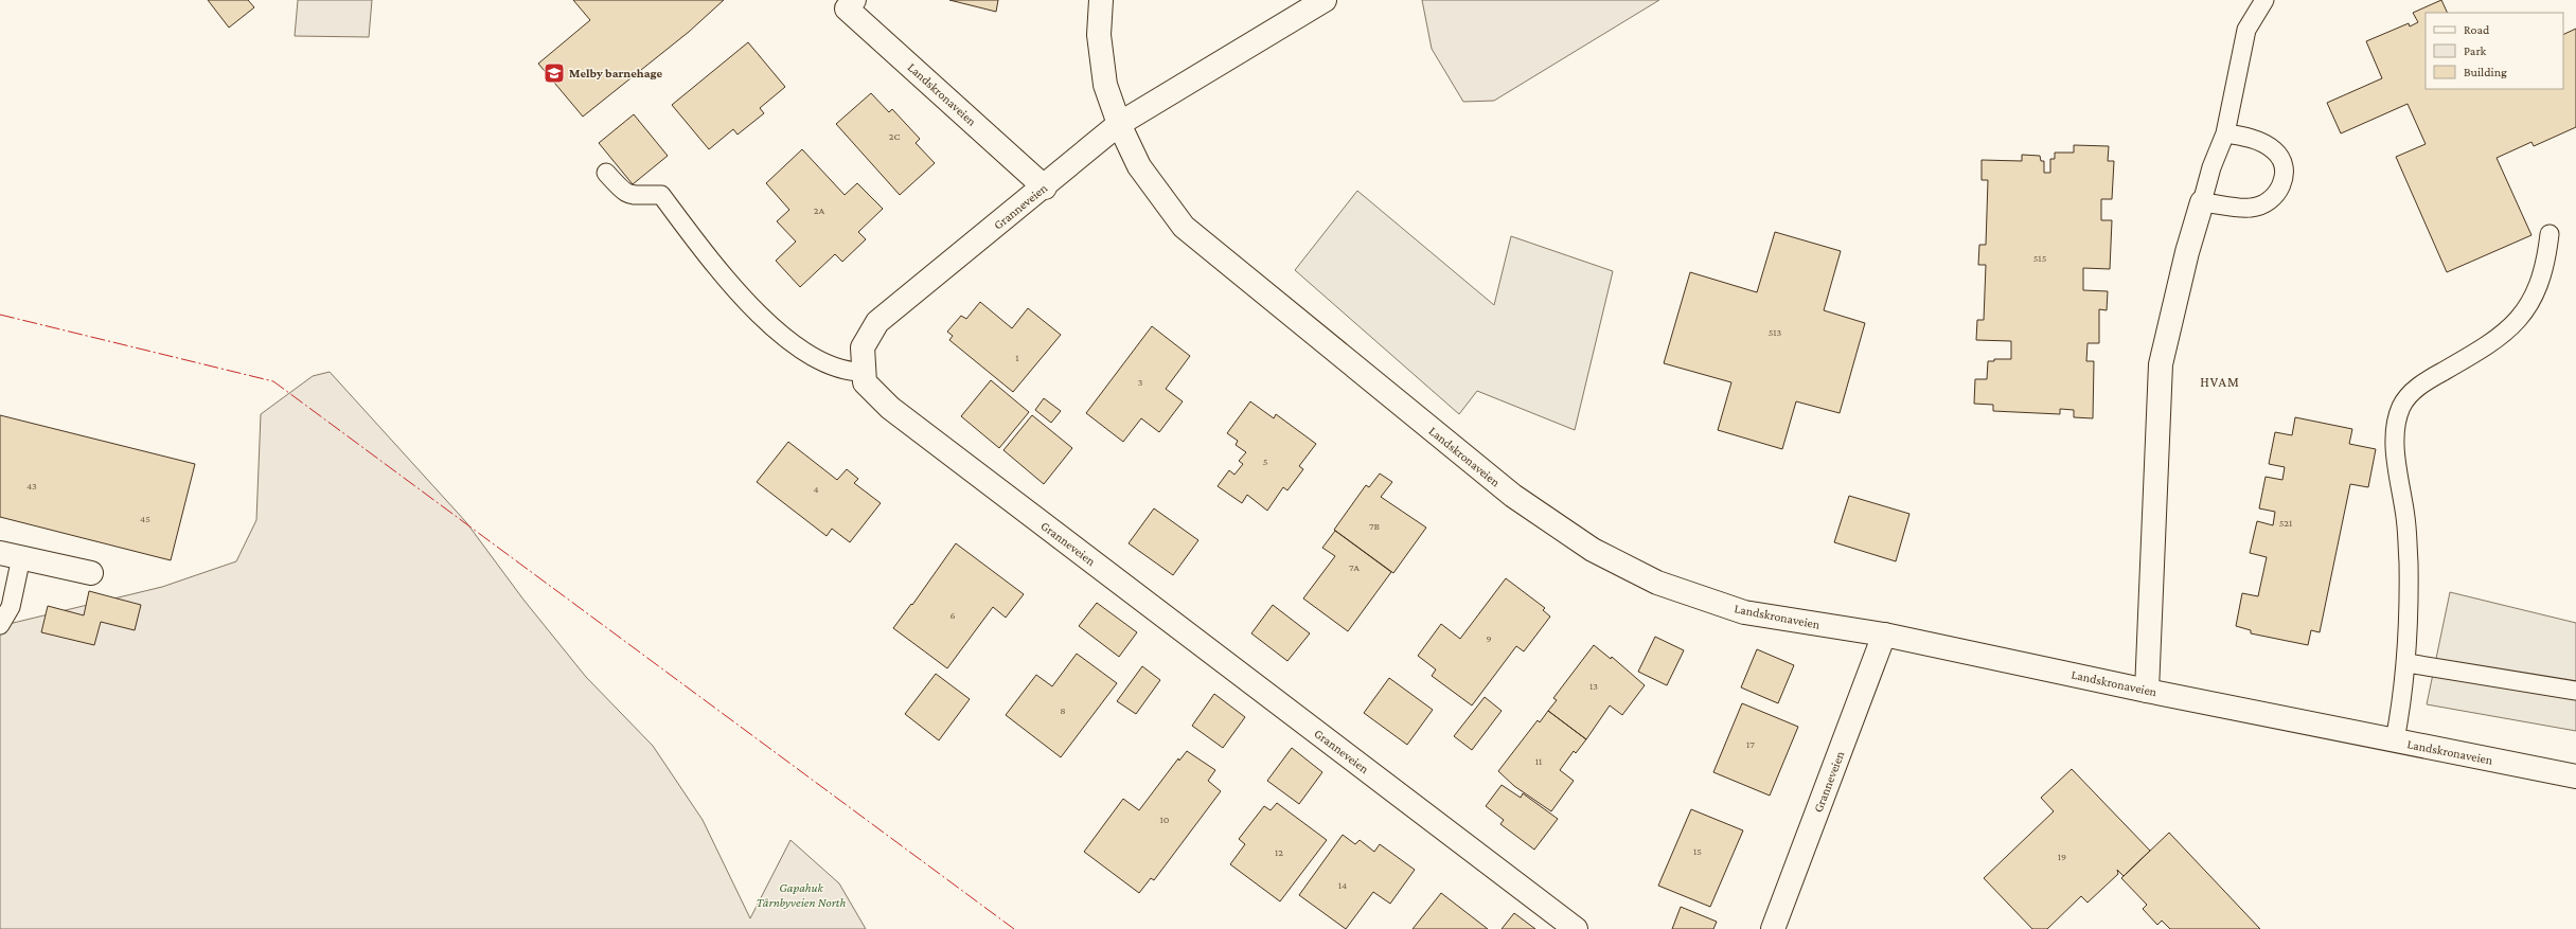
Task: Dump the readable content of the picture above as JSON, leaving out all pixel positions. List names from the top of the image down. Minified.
{"streets":{"street":["Landskronaveien","Granneveien"]},"crossings":[["Landskronaveien","Granneveien"]],"districts":["HVAM"],"parks":["Gapahuk Tårnbyveien North"],"places":{"school or university":["Melby barnehage"]},"house_numbers":["2C","2A","515","513","1","3","5","43","4","45","521","7B","7A","6","9","13","8","17","11","10","15","12","19","14"],"legend":["Road","Park","Building"]}
